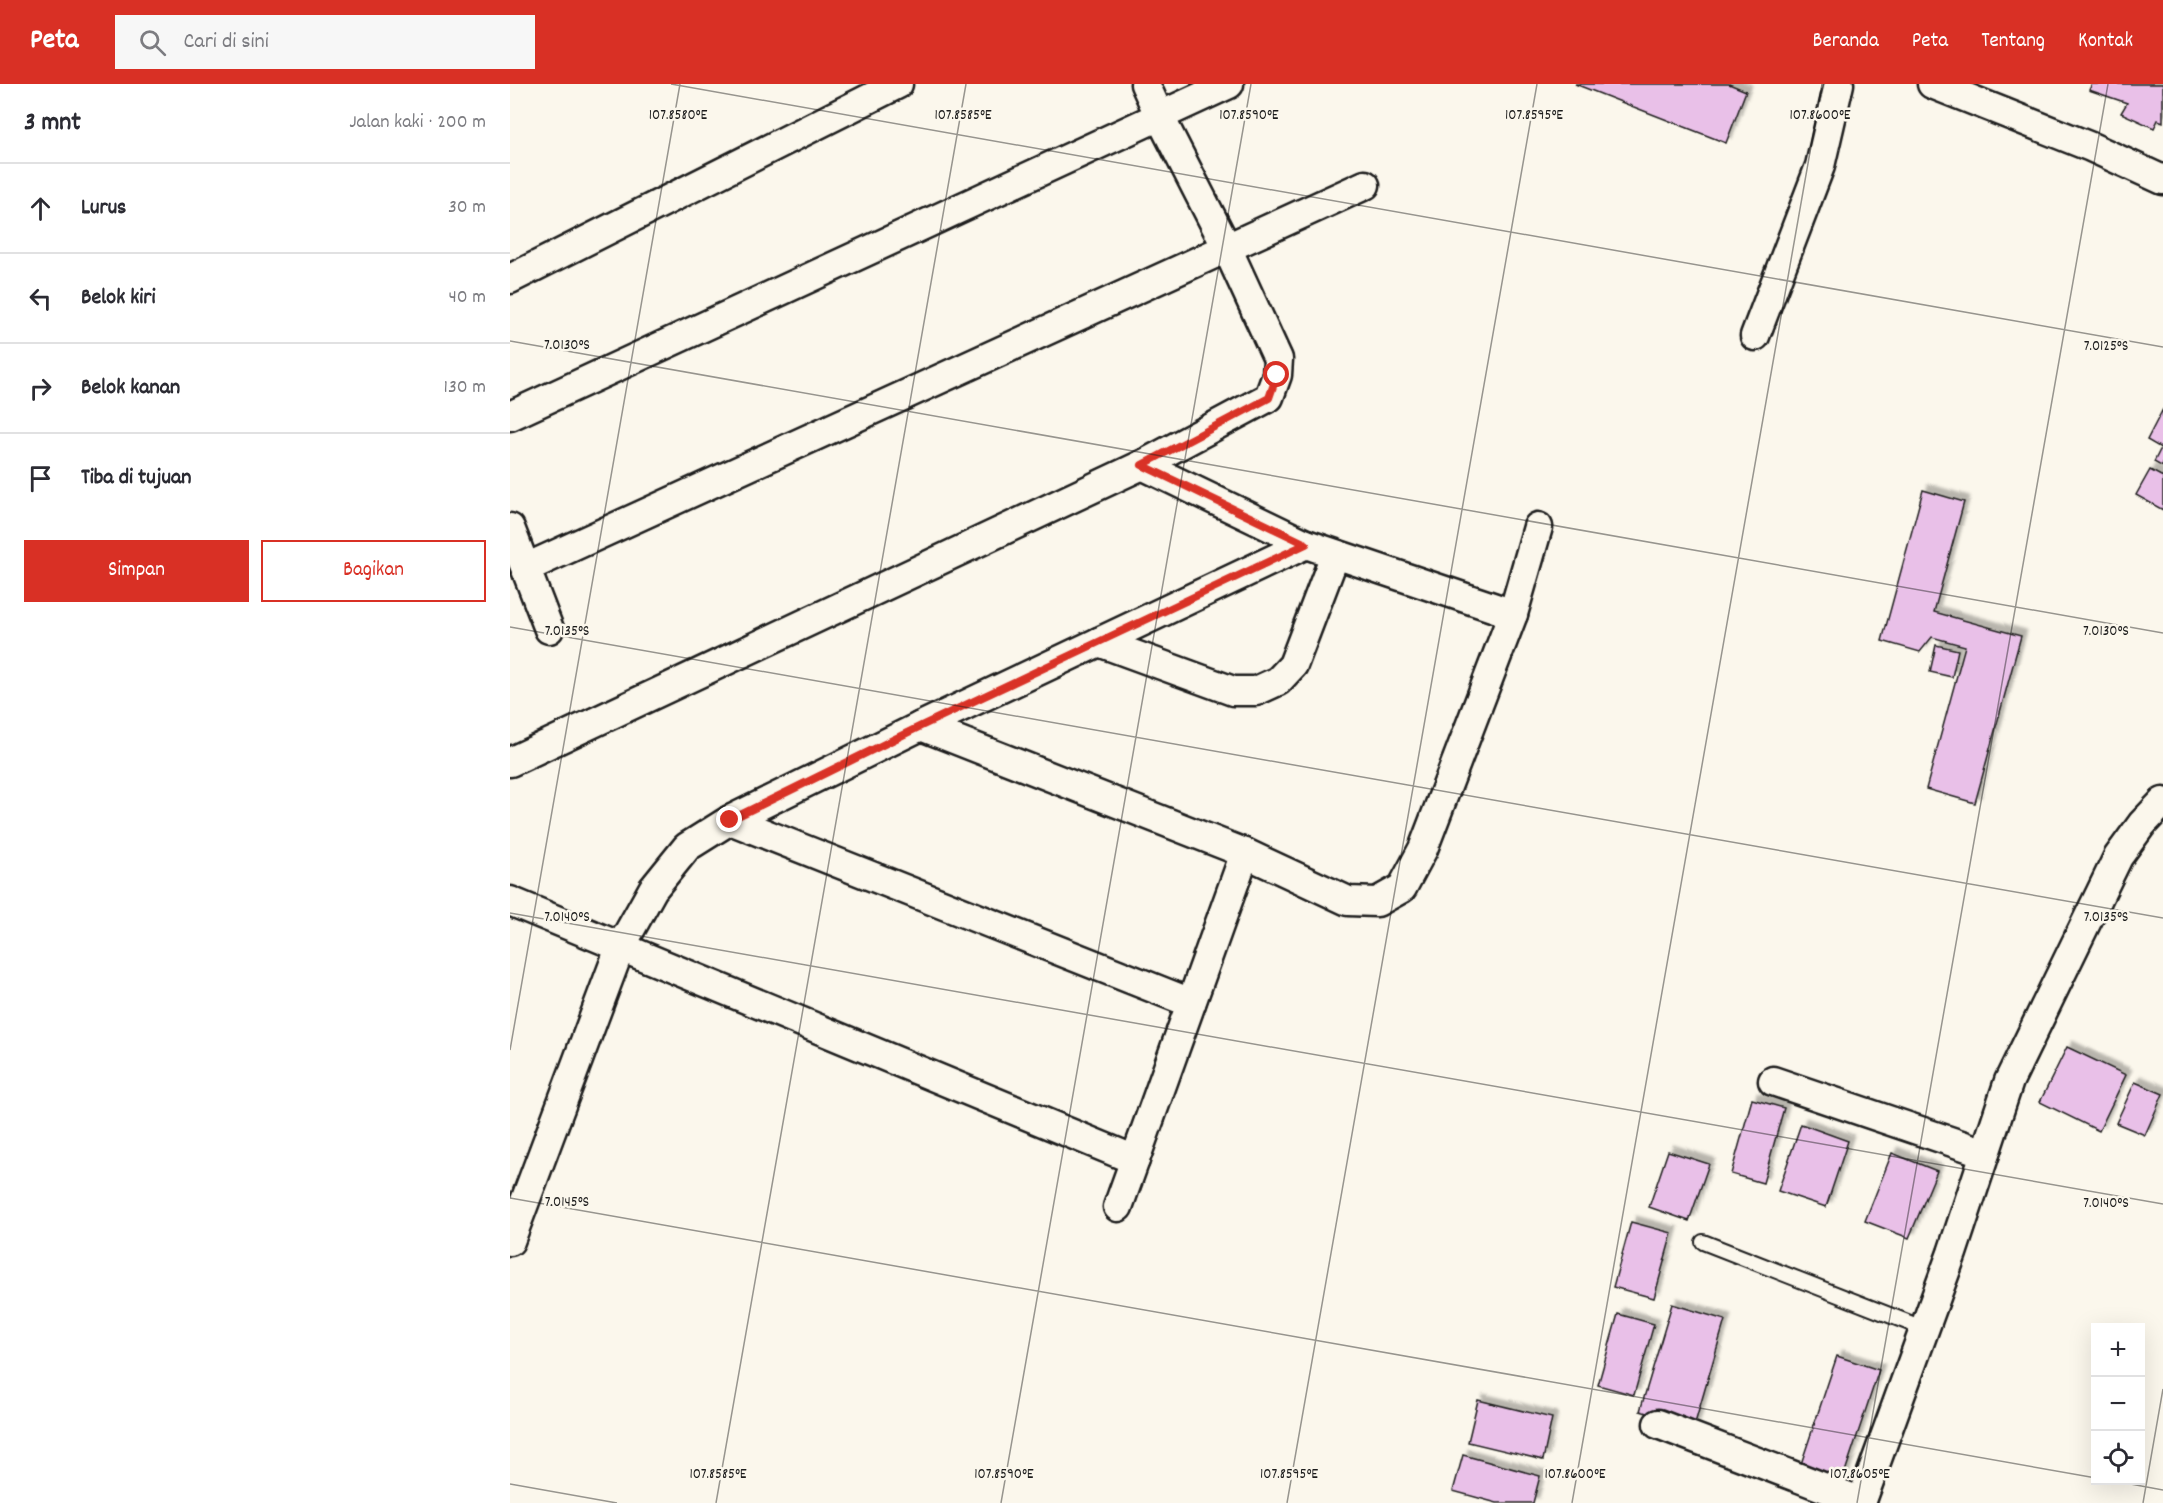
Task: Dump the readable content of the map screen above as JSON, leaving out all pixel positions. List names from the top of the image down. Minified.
{"page":{"header":"Peta","search":"Cari di sini","nav":["Beranda","Peta","Tentang","Kontak"],"heading":["3 mnt","Jalan kaki · 200 m"],"list":[["Lurus","30 m"],["Belok kiri","40 m"],["Belok kanan","130 m"],"Tiba di tujuan"],"buttons":["Simpan","Bagikan"],"map_buttons":["+","−"]},"coordinates":["107.8580°E","107.8585°E","107.8590°E","107.8595°E","107.8600°E","7.0130°S","7.0125°S","7.0135°S","7.0140°S","7.0145°S","107.8605°E"]}
